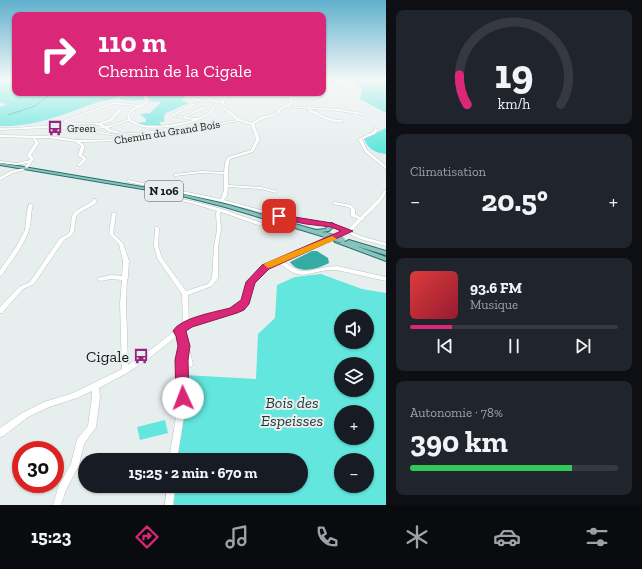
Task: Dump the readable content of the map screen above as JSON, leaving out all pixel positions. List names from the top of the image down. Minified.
{"streets":{"main road":["N 106"],"street":["Chemin du Grand Bois"]},"parks":["Bois des Espeisses"],"places":{"bus stop":["Green","Cigale"]},"page":{"turn":["110 m","Chemin de la Cigale"],"tile":["Climatisation",["Autonomie · 78%","390 km"]],"heat":["−","20.5°","+"],"song":["93.6 FM","Musique"],"map_buttons":["+","−"],"limit":"30","trip":"15:25 · 2 min · 670 m","tabs":"15:23","gauge":["19","km/h"]}}
